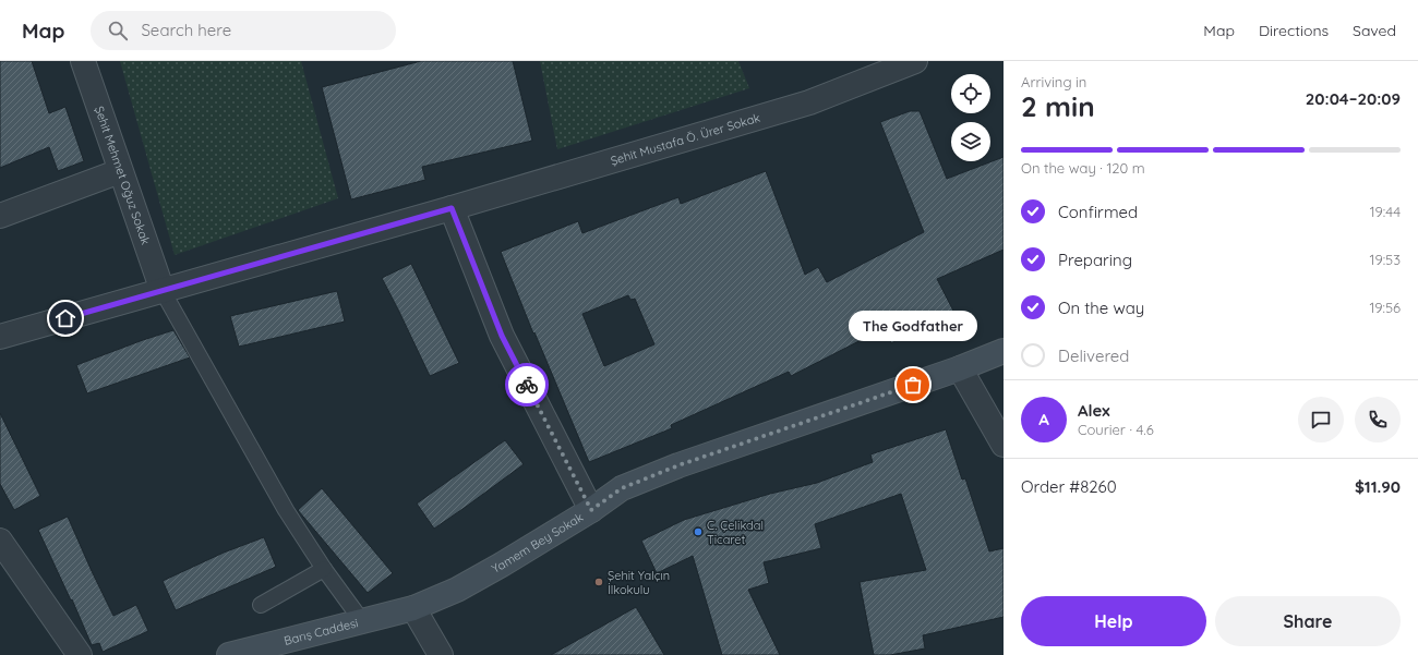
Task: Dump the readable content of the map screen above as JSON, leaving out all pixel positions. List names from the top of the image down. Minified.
{"streets":{"street":["Şehit Mustafa Ö. Ürer Sokak","Şehit Mehmet Oğuz Sokak","Yamem Bey Sokak","Barış Caddesi"]},"crossings":[["Şehit Mustafa Ö. Ürer Sokak","Şehit Mehmet Oğuz Sokak"],["Yamem Bey Sokak","Barış Caddesi"]],"places":["The Godfather","C. Çelikdal Ticaret","Şehit Yalçın İlkokulu"],"page":{"header":"Map","search":"Search here","nav":["Map","Directions","Saved"],"heading":["2 min","Arriving in","20:04–20:09"],"panel":["Alex","Courier · 4.6","Order #8260","$11.90"],"bar":"On the way · 120 m","list":[["Confirmed","19:44"],["Preparing","19:53"],["On the way","19:56"],"Delivered"],"bubble":"The Godfather","round":"A","buttons":["Help","Share"]}}
